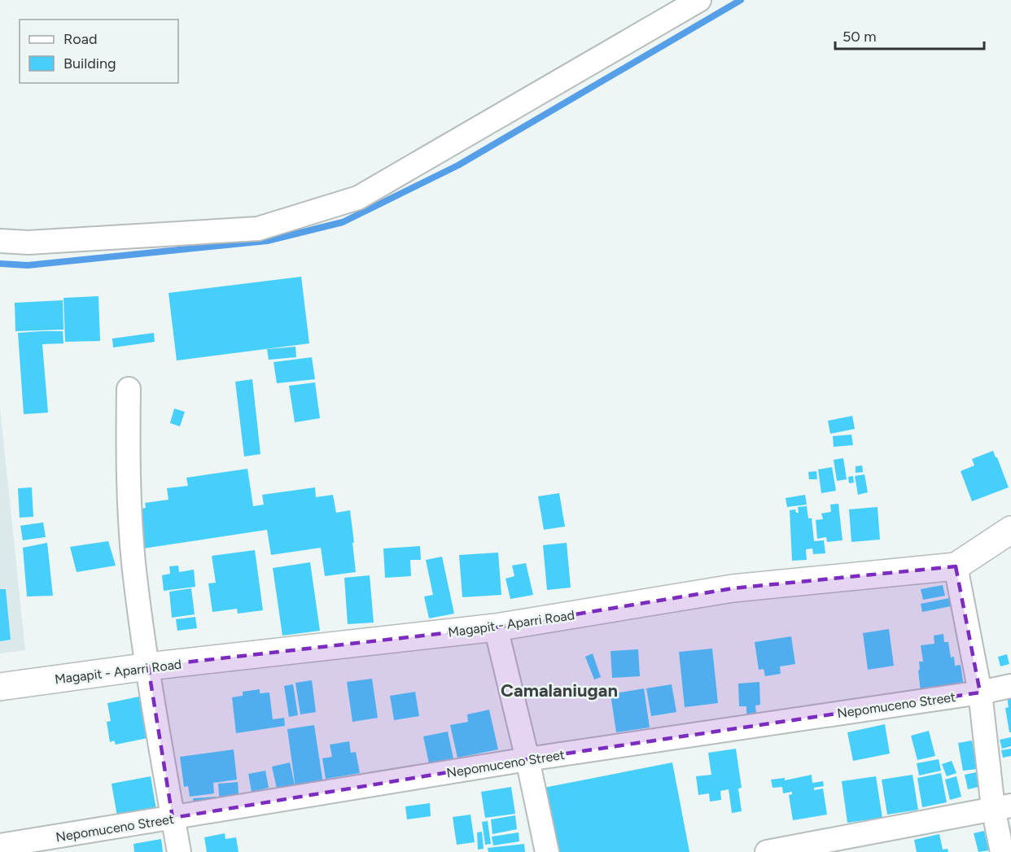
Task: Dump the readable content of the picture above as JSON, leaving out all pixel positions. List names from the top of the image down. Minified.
{"streets":{"main road":["Magapit - Aparri Road"],"street":["Nepomuceno Street"]},"districts":["Camalaniugan"],"legend":["Road","Building"],"scale_bar":"50 m"}
